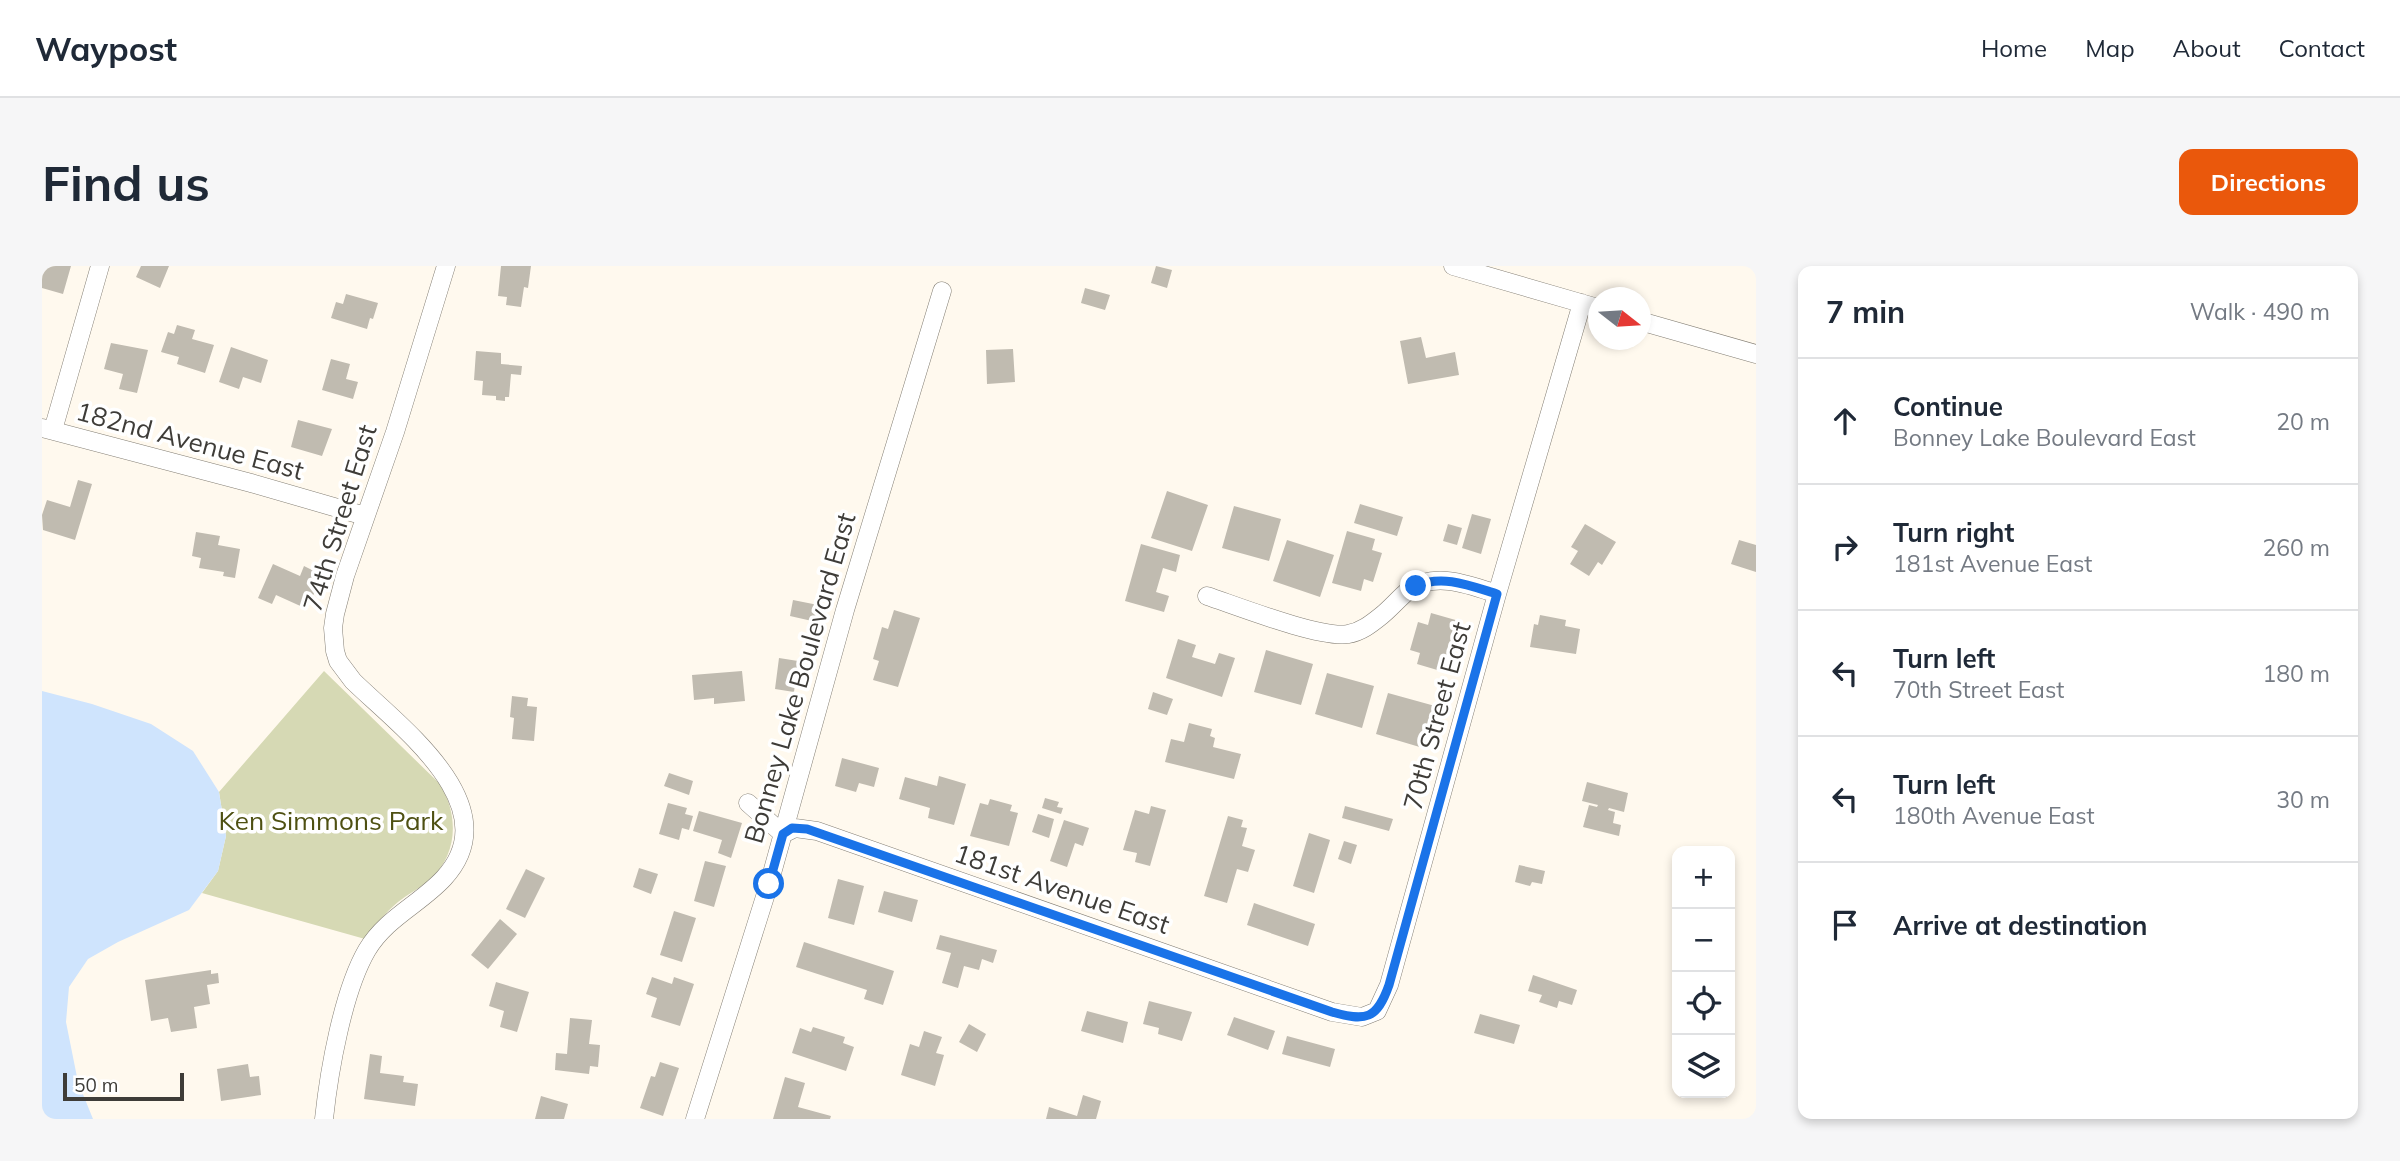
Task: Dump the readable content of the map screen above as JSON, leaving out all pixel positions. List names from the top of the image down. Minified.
{"streets":{"street":["182nd Avenue East","74th Street East","Bonney Lake Boulevard East","70th Street East","181st Avenue East"]},"crossings":[["182nd Avenue East","74th Street East"],["Bonney Lake Boulevard East","181st Avenue East"],["70th Street East","181st Avenue East"]],"parks":["Ken Simmons Park"],"scale_bar":"50 m","north":"right","page":{"header":"Waypost","nav":["Home","Map","About","Contact"],"buttons":"Directions","title":"Find us","heading":["7 min","Walk · 490 m"],"list":[["Continue","Bonney Lake Boulevard East","20 m"],["Turn right","181st Avenue East","260 m"],["Turn left","70th Street East","180 m"],["Turn left","180th Avenue East","30 m"],"Arrive at destination"],"map_buttons":["+","−"],"scale":"50 m"}}
